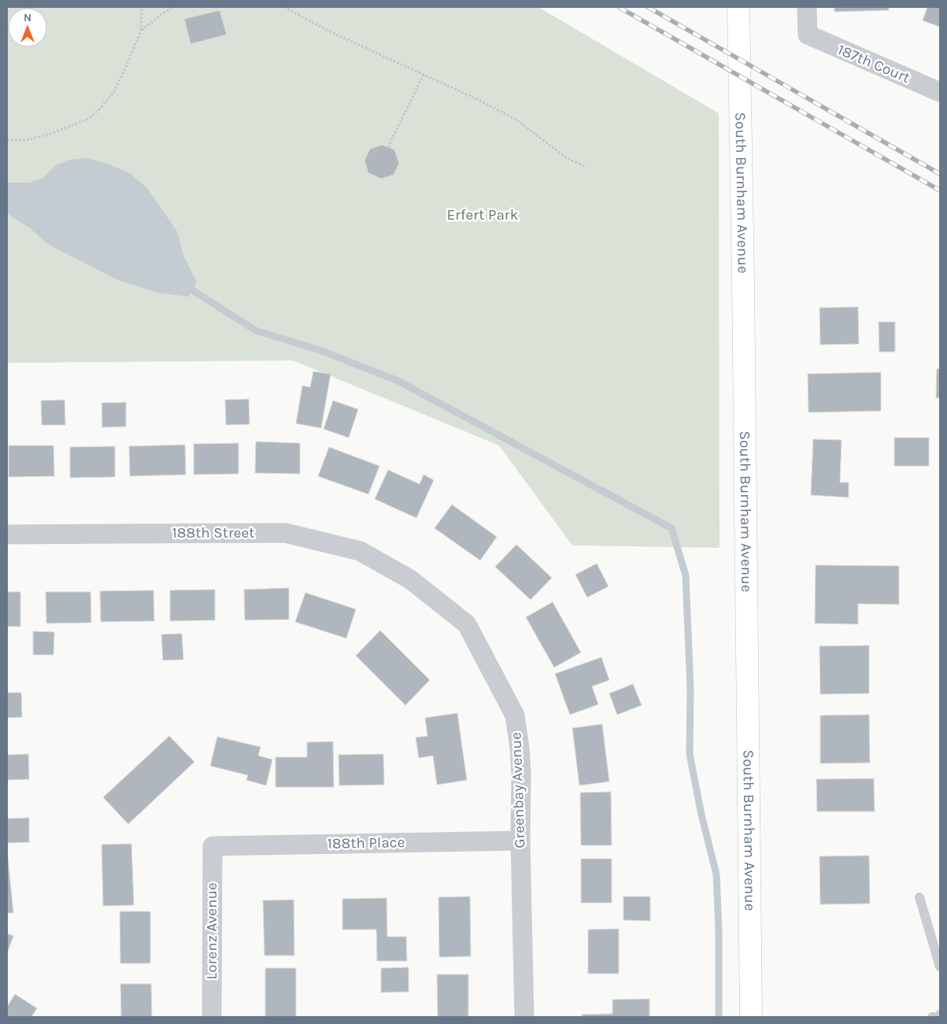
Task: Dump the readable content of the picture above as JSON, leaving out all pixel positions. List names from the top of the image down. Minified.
{"streets":{"main road":["South Burnham Avenue"],"street":["187th Court","188th Street","Greenbay Avenue","188th Place","Lorenz Avenue"]},"crossings":[["188th Street","Greenbay Avenue"],["Greenbay Avenue","188th Place"],["188th Place","Lorenz Avenue"]],"parks":["Erfert Park"],"north":"top"}
